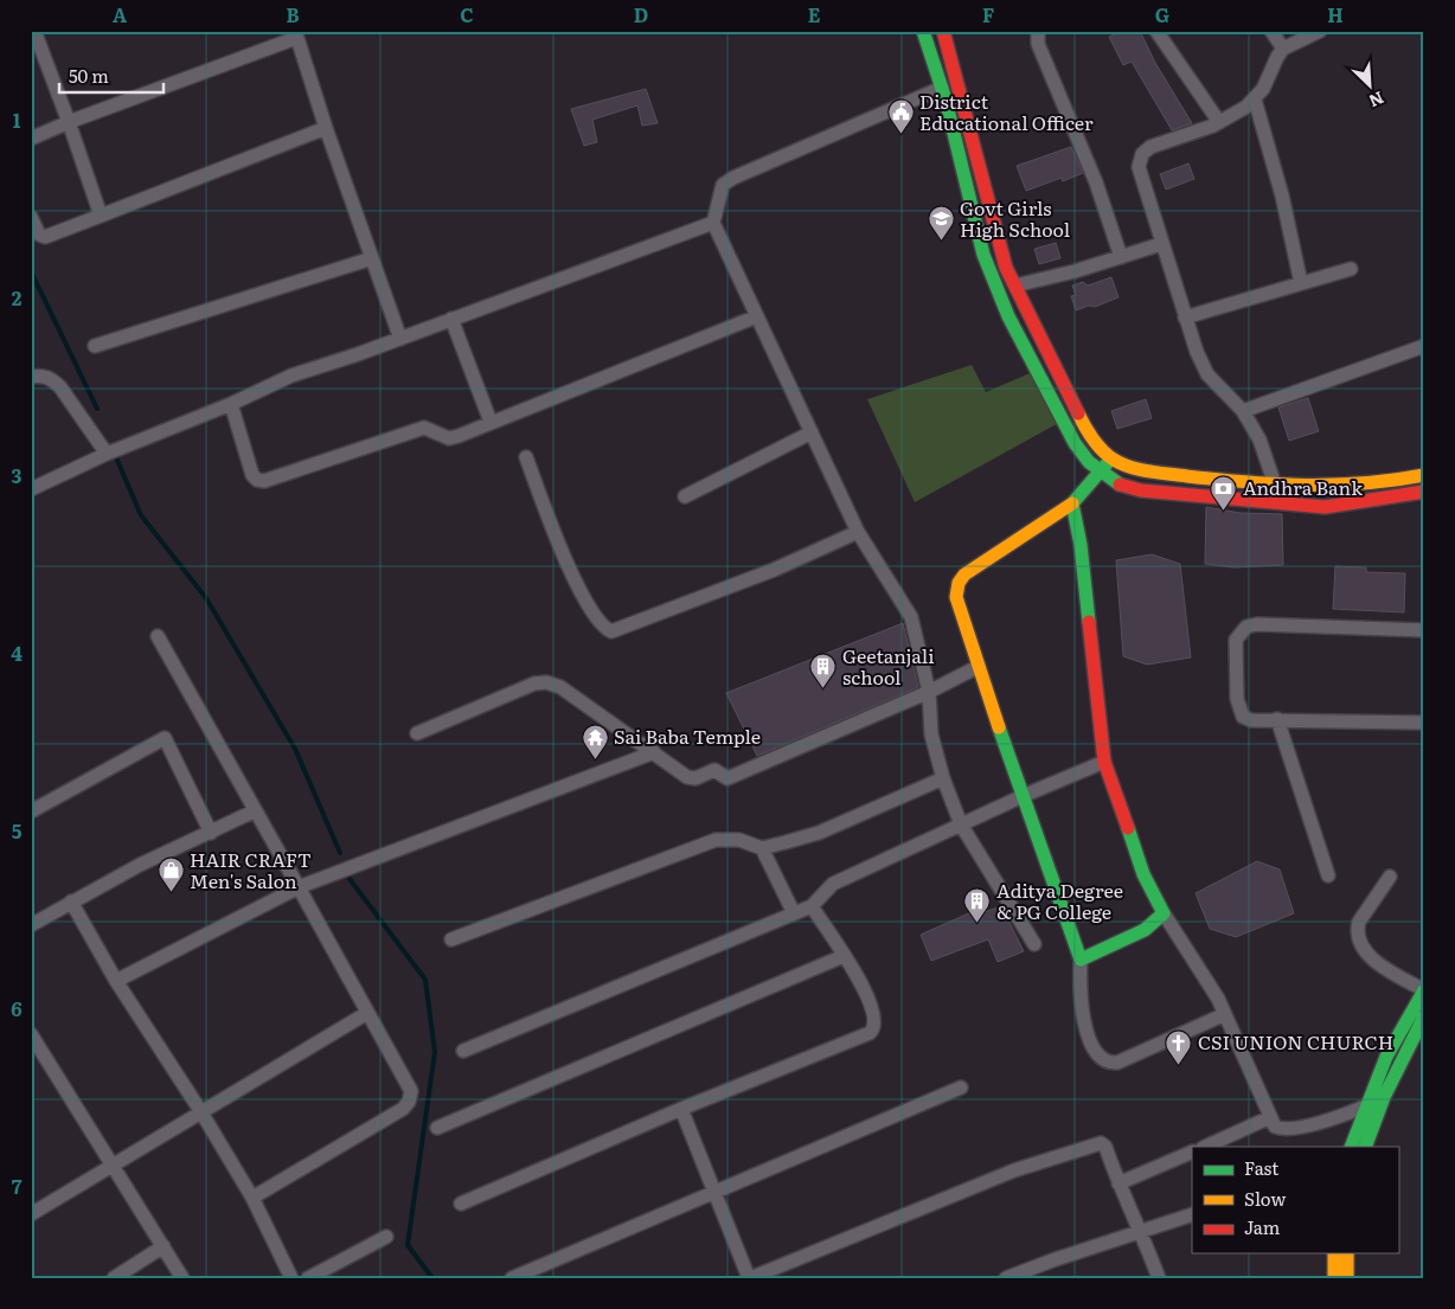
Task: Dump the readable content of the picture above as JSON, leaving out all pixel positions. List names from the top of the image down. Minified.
{"places":{"public building":["District Educational Officer"],"school or university":["Govt Girls High School"],"bank":["Andhra Bank"],"building":["Geetanjali school","Aditya Degree & PG College"],"temple":["Sai Baba Temple"],"shop":["HAIR CRAFT Men's Salon"],"church":["CSI UNION CHURCH"]},"legend":["Fast","Slow","Jam"],"scale_bar":"50 m","north":"bottom right","grid":{"columns":["A","B","C","D","E","F","G","H"],"rows":["1","2","3","4","5","6","7"]}}
